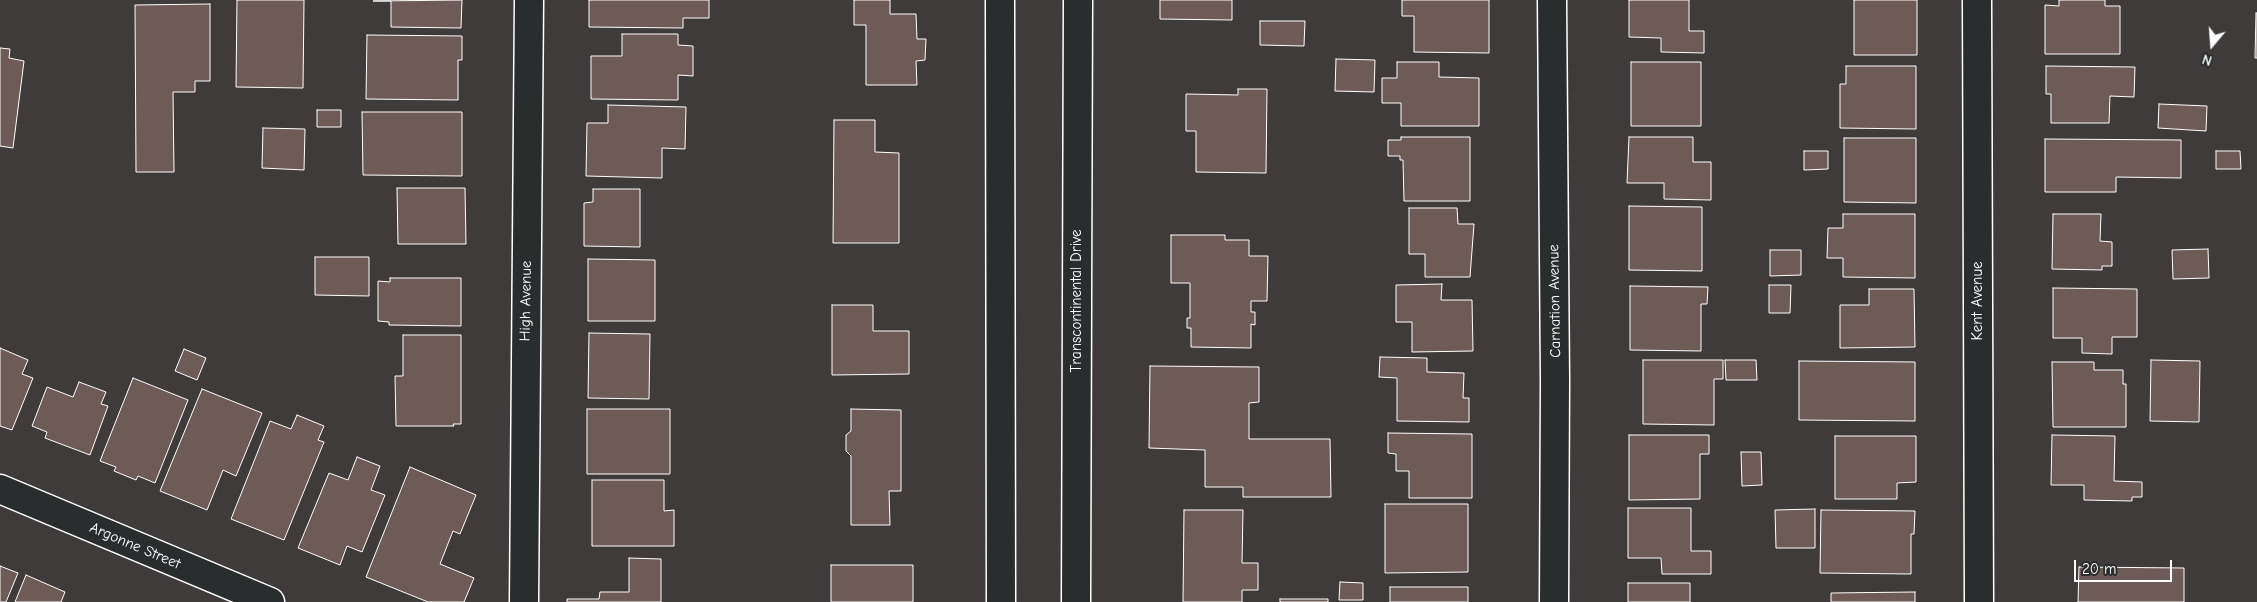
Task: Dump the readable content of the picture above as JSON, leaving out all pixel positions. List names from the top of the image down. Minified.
{"streets":{"street":["High Avenue","Transcontinental Drive","Carnation Avenue","Kent Avenue","Argonne Street"]},"scale_bar":"20 m","north":"bottom"}
